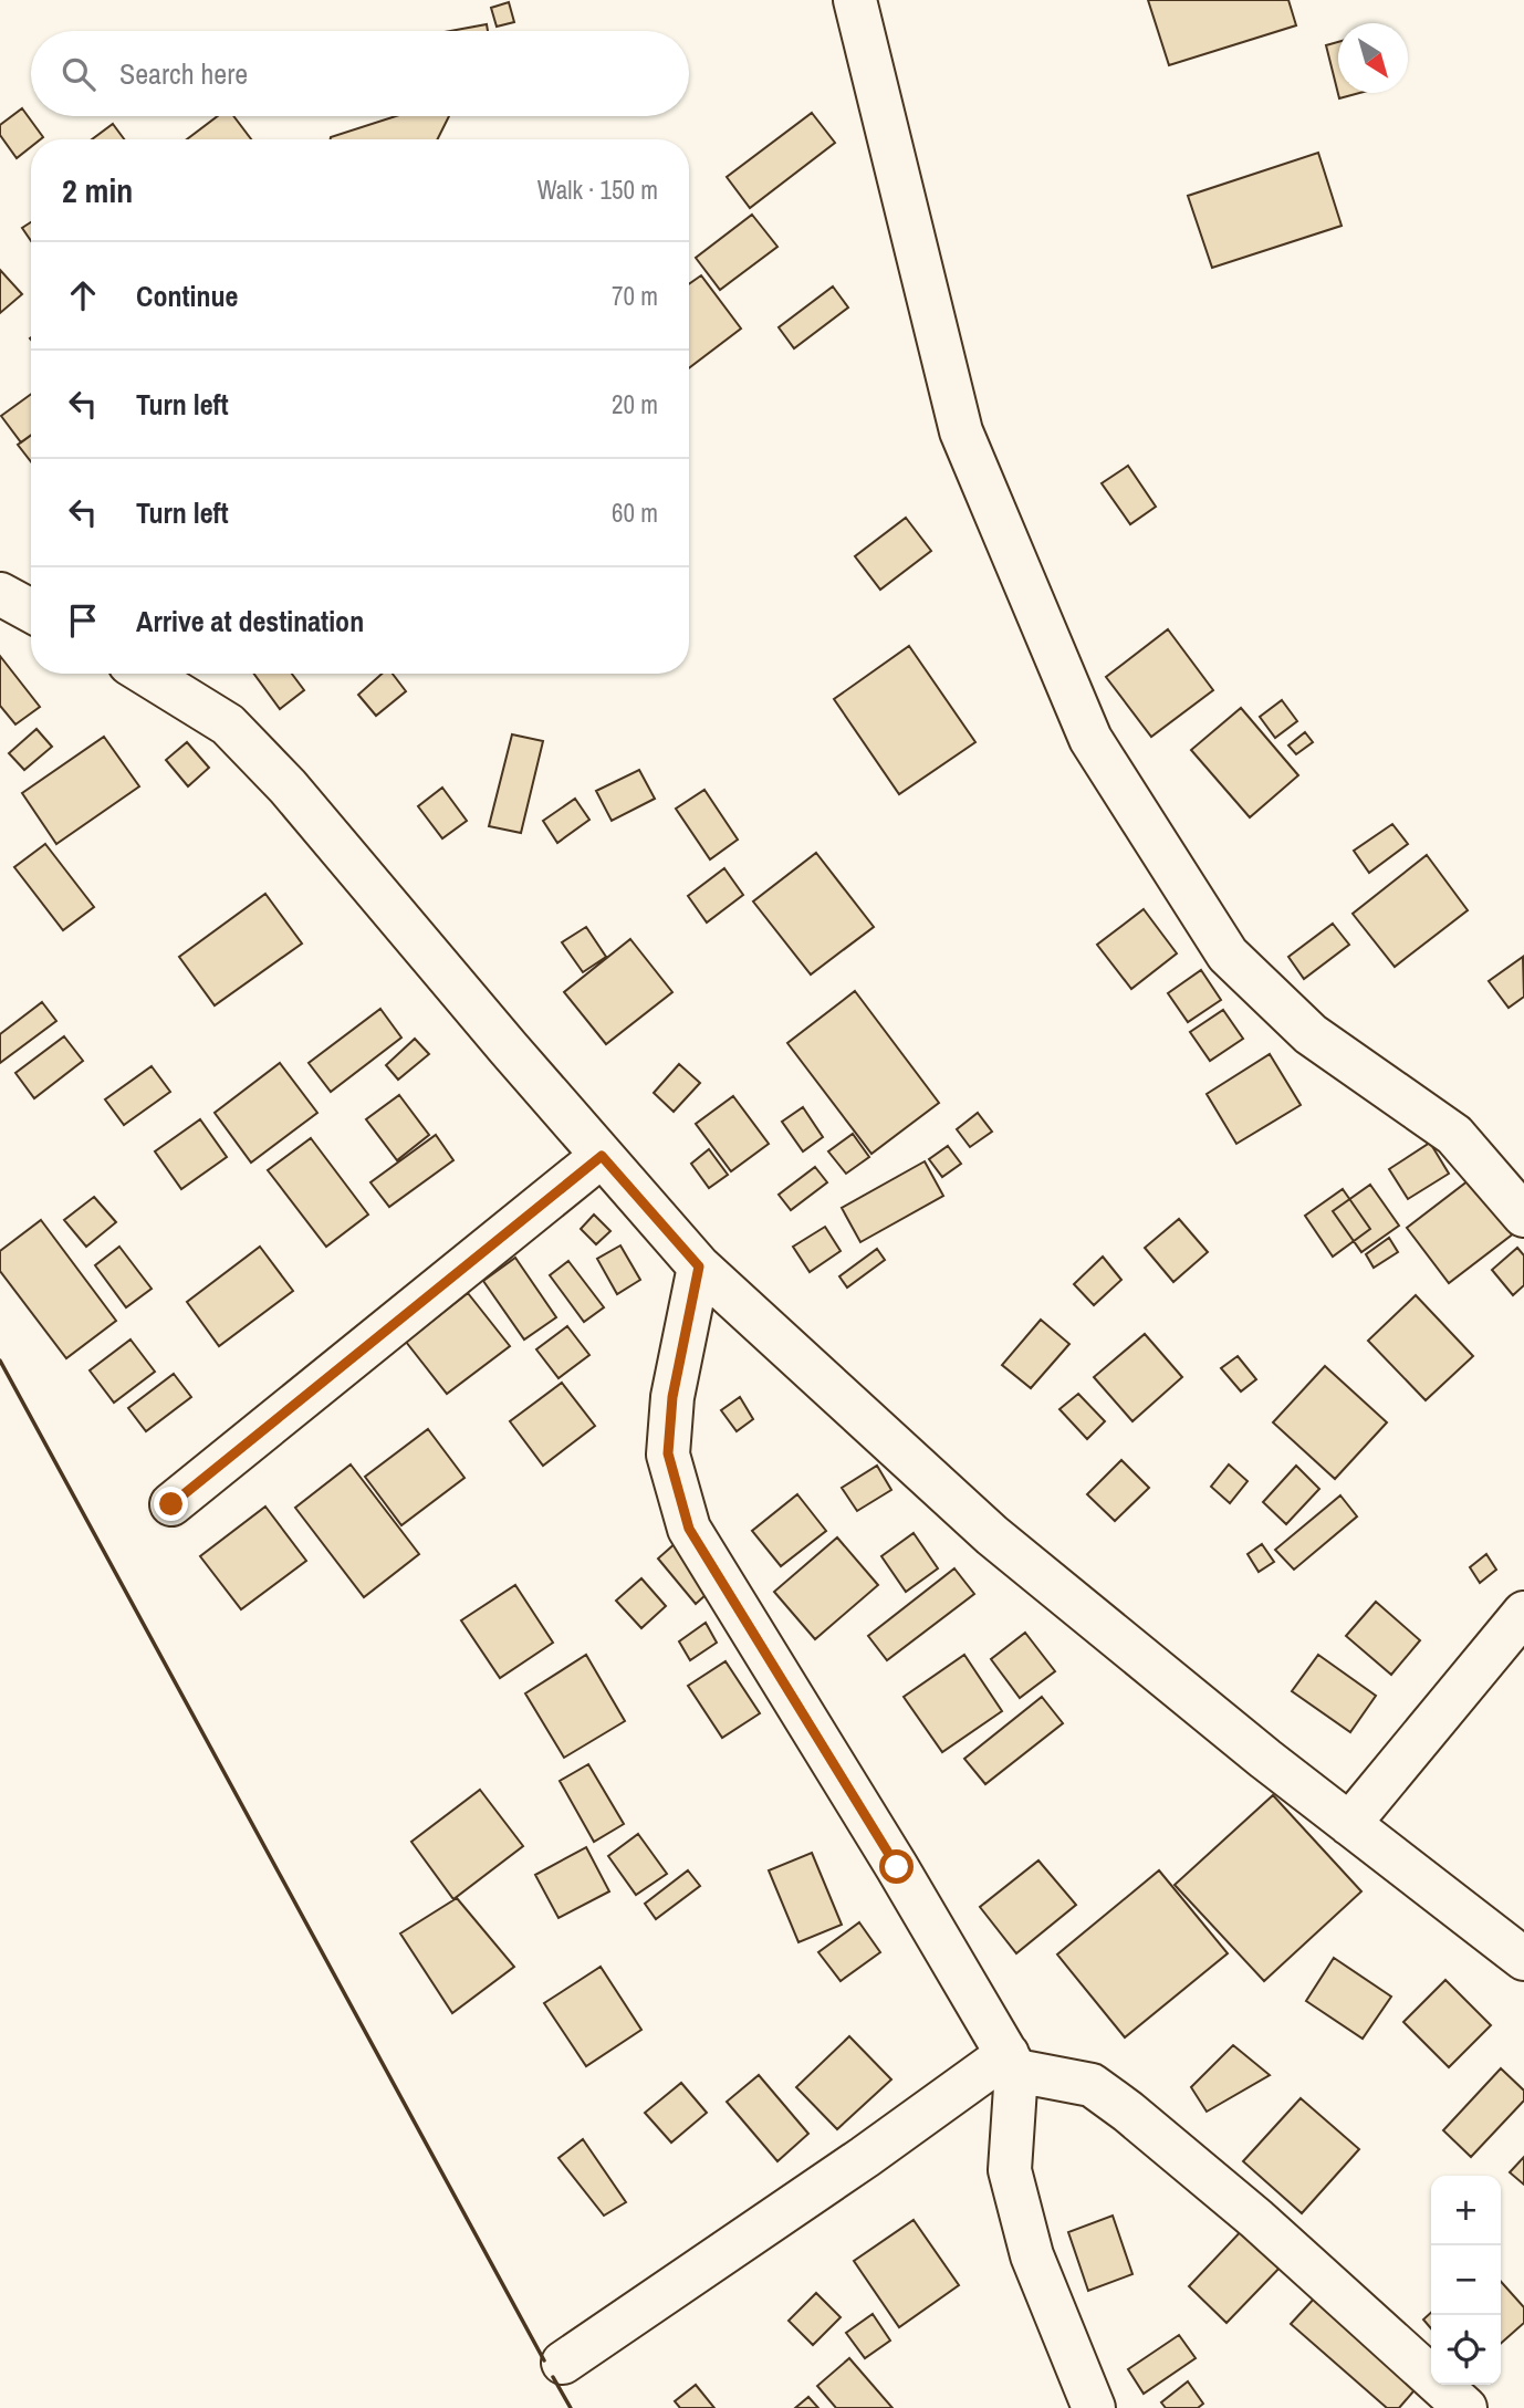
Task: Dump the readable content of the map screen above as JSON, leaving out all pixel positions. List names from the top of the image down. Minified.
{"north":"bottom right","page":{"search":"Search here","heading":["2 min","Walk · 150 m"],"list":[["Continue","70 m"],["Turn left","20 m"],["Turn left","60 m"],"Arrive at destination"],"map_buttons":["+","−"]}}
